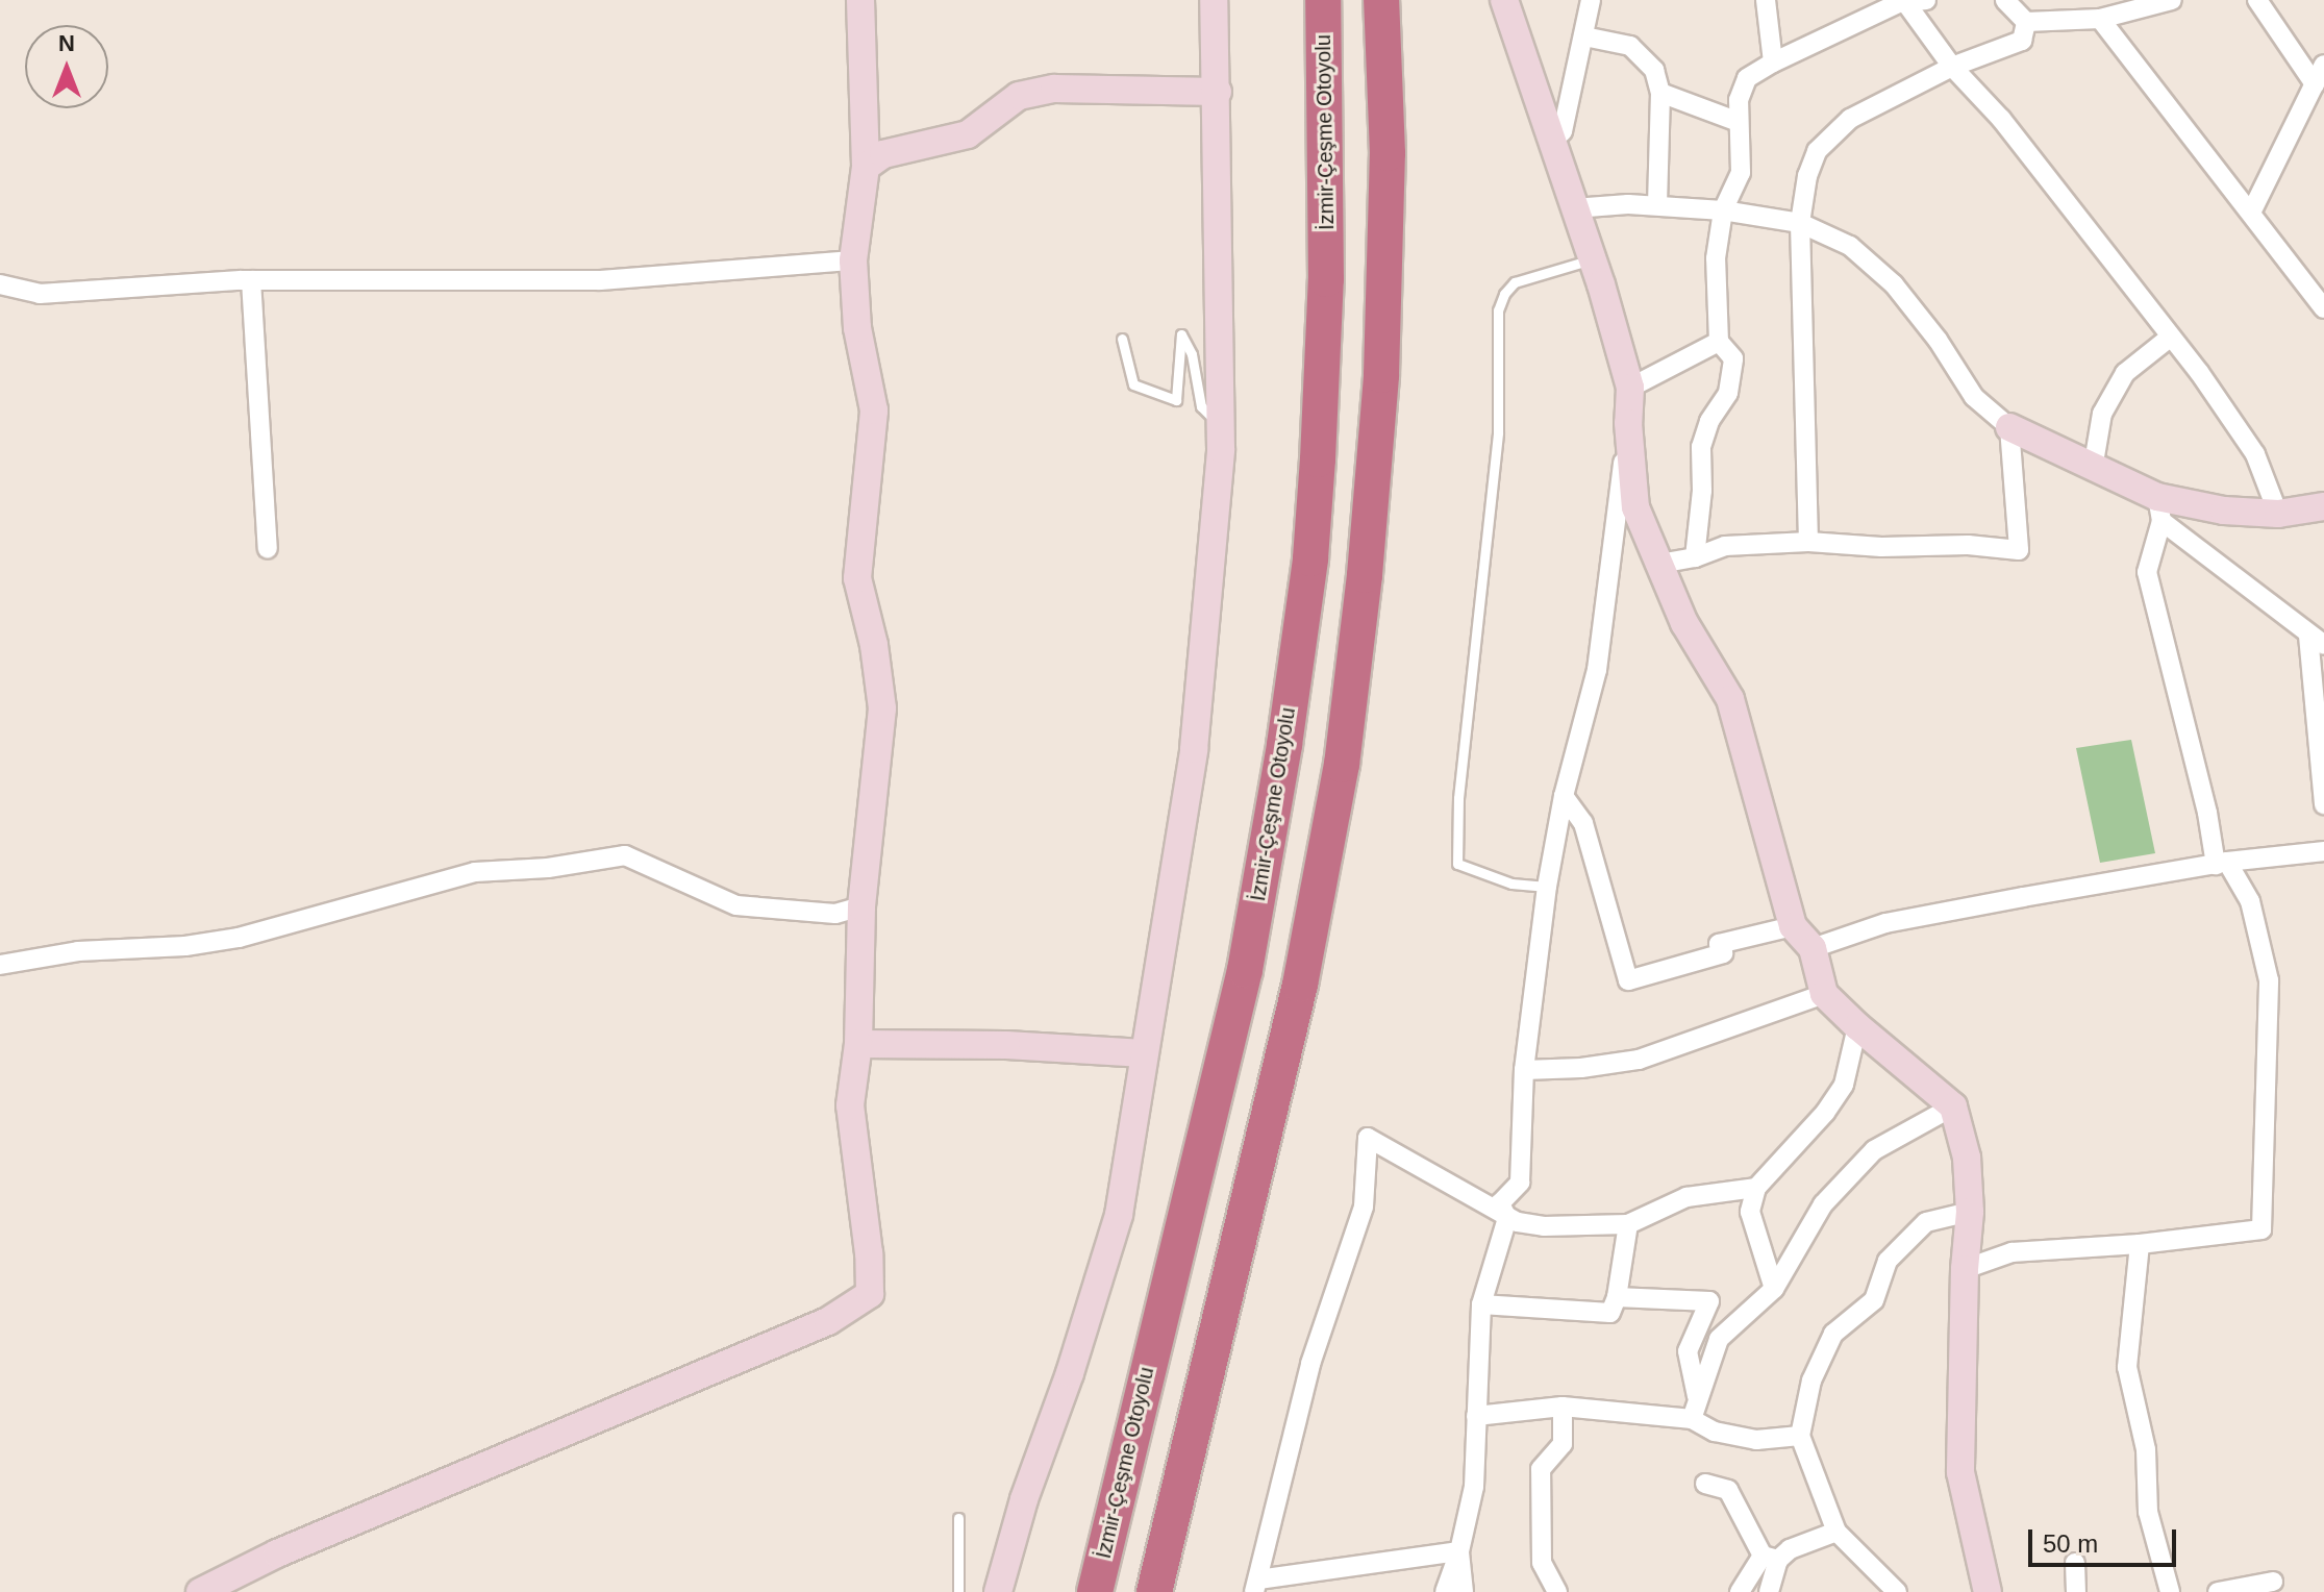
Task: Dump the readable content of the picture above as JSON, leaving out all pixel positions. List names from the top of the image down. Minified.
{"streets":{"highway":["İzmir-Çeşme Otoyolu"]},"scale_bar":"50 m","north":"top"}
